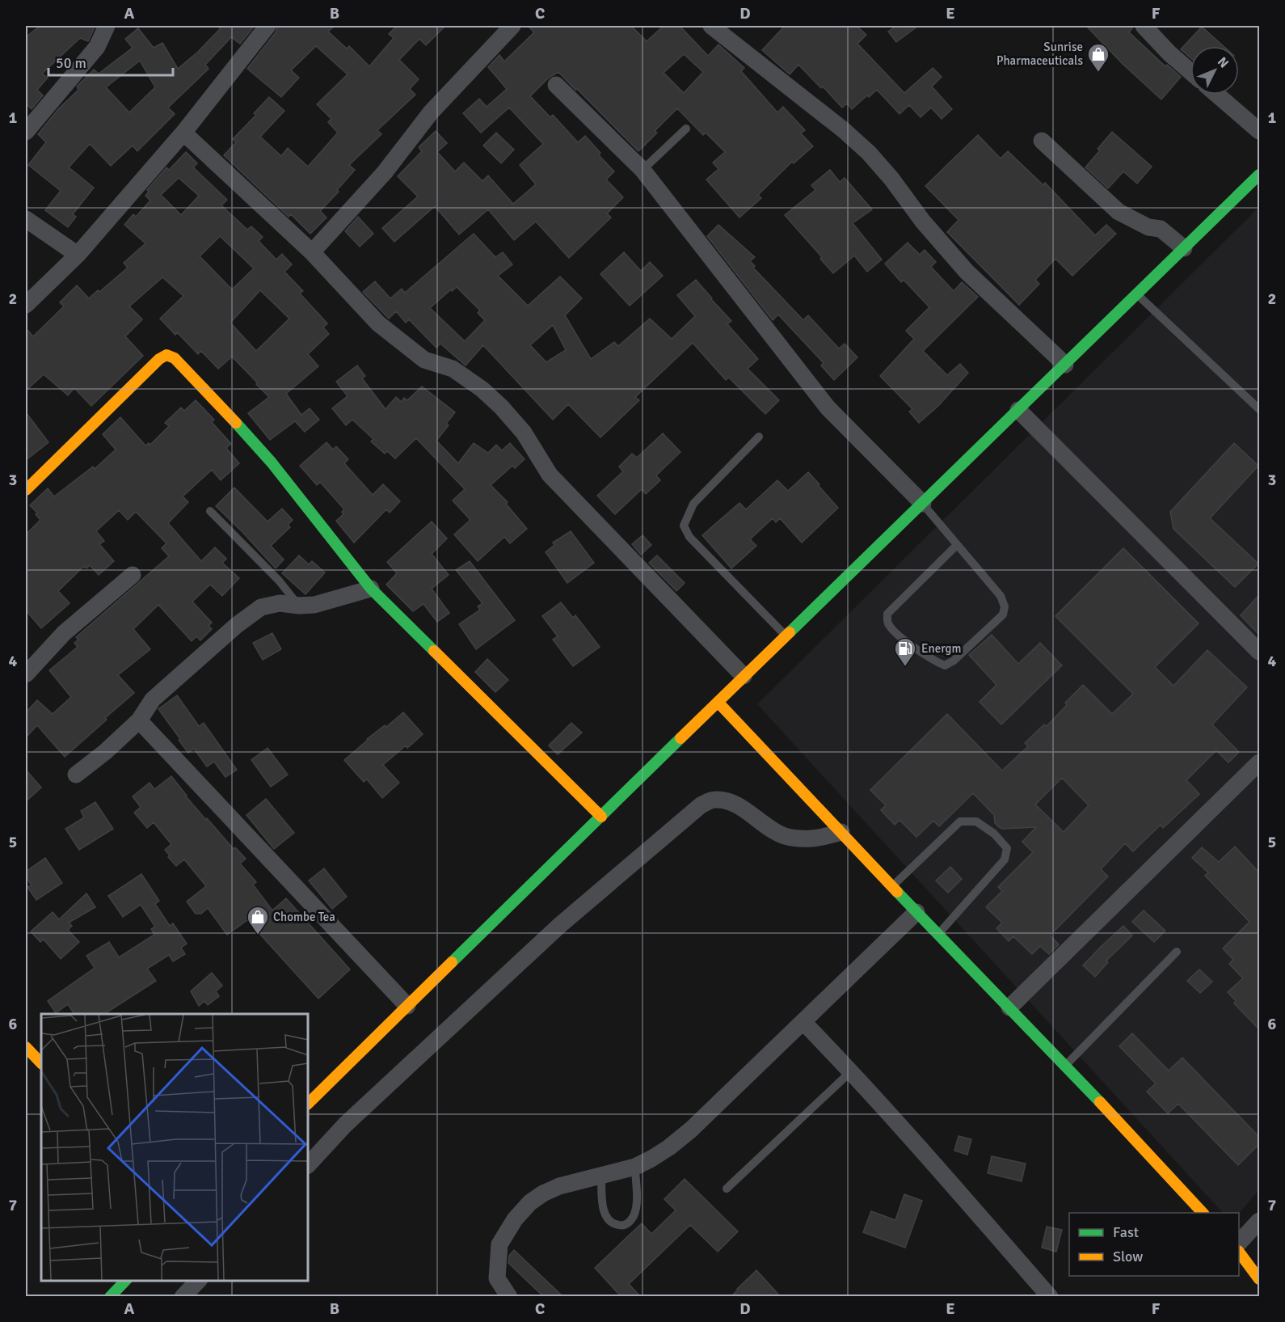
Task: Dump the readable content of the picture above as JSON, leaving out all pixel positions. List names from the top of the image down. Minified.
{"places":{"shop":["Sunrise Pharmaceuticals","Chombe Tea"],"fuel station":["Energm"]},"legend":["Fast","Slow"],"scale_bar":"50 m","north":"top right","grid":{"columns":["A","B","C","D","E","F"],"rows":["1","2","3","4","5","6","7"]}}
